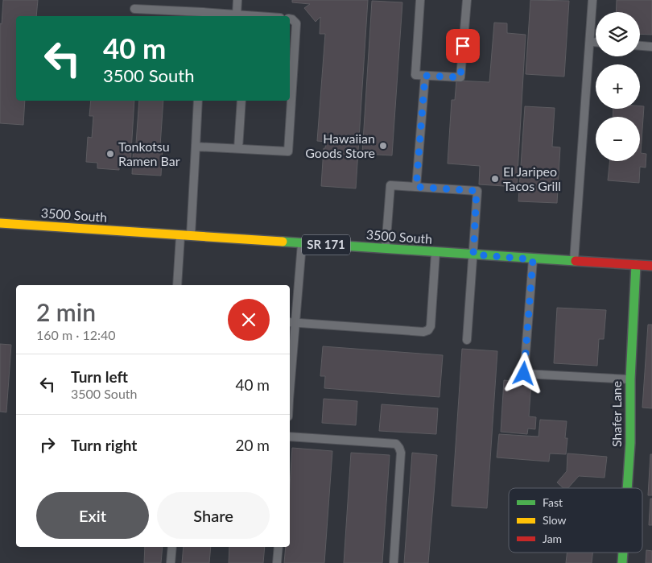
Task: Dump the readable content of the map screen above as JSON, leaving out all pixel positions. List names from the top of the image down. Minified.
{"streets":{"main road":["3500 South","SR 171","Shafer Lane"]},"crossings":[["3500 South","Shafer Lane"]],"places":["Hawaiian Goods Store","Tonkotsu Ramen Bar","El Jaripeo Tacos Grill"],"legend":["Fast","Slow","Jam"],"page":{"map_buttons":["+","−"],"turn":["40 m","3500 South"],"heading":["2 min","160 m · 12:40"],"list":[{"name":"Turn left","note":"3500 South","value":"40 m"},{"name":"Turn right","value":"20 m"}],"buttons":["Exit","Share"]}}
